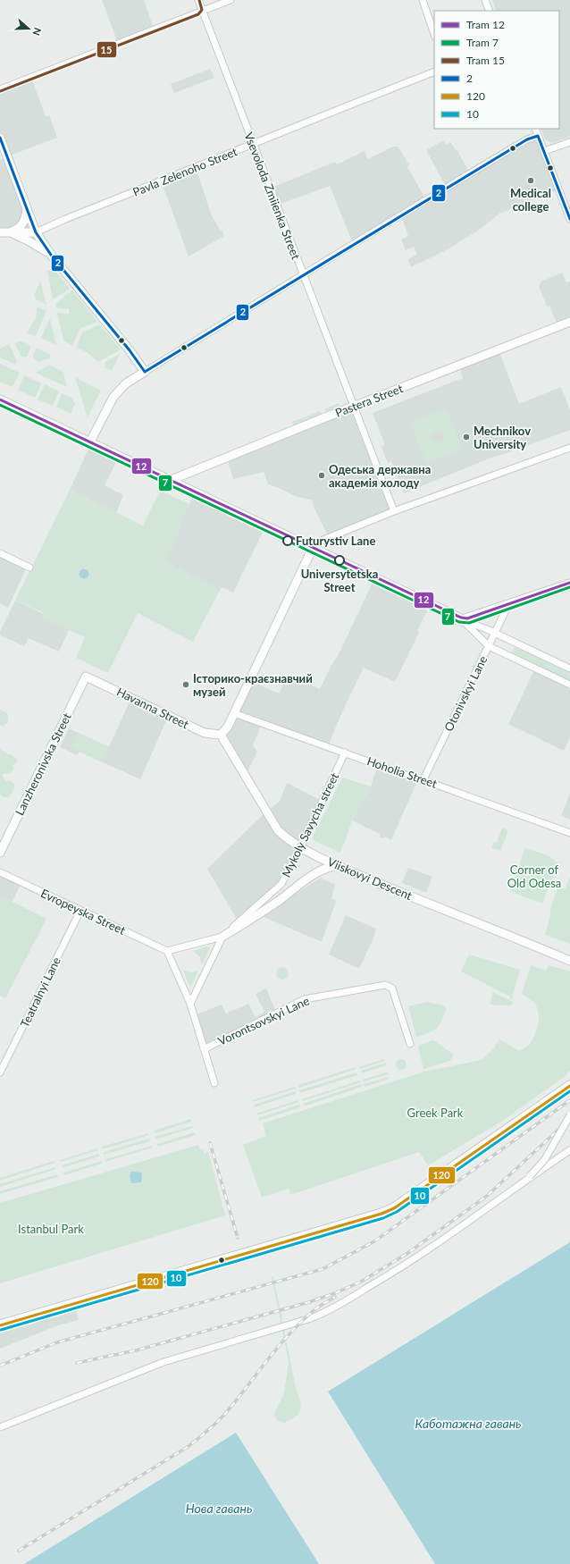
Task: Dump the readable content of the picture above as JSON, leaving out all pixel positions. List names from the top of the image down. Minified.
{"streets":{"street":["Pavla Zelenoho Street","Vsevoloda Zmiienka Street","Pastera Street","Otonivskyi Lane","Havanna Street","Lanzheronivska Street","Hoholia Street","Mykoly Savycha street","Viiskovyi Descent","Evropeyska Street","Teatralnyi Lane","Vorontsovskyi Lane"]},"crossings":[["Pavla Zelenoho Street","Vsevoloda Zmiienka Street"],["Vsevoloda Zmiienka Street","Pastera Street"],["Otonivskyi Lane","Hoholia Street"],["Havanna Street","Lanzheronivska Street"],["Havanna Street","Viiskovyi Descent"],["Hoholia Street","Mykoly Savycha street"],["Evropeyska Street","Teatralnyi Lane"]],"water":["Каботажна гавань","Нова гавань"],"parks":["Corner of Old Odesa","Greek Park","Istanbul Park"],"places":["Medical college","Mechnikov University","Одеська державна академія холоду","Futurystiv Lane","Universytetska Street","Історико-краєзнавчий музей"],"lines":["tram line 15","transit line 2","tram line 12","tram line 7","transit line 120","transit line 10"],"legend":["Tram 12","Tram 7","Tram 15","2","120","10"],"north":"right"}
